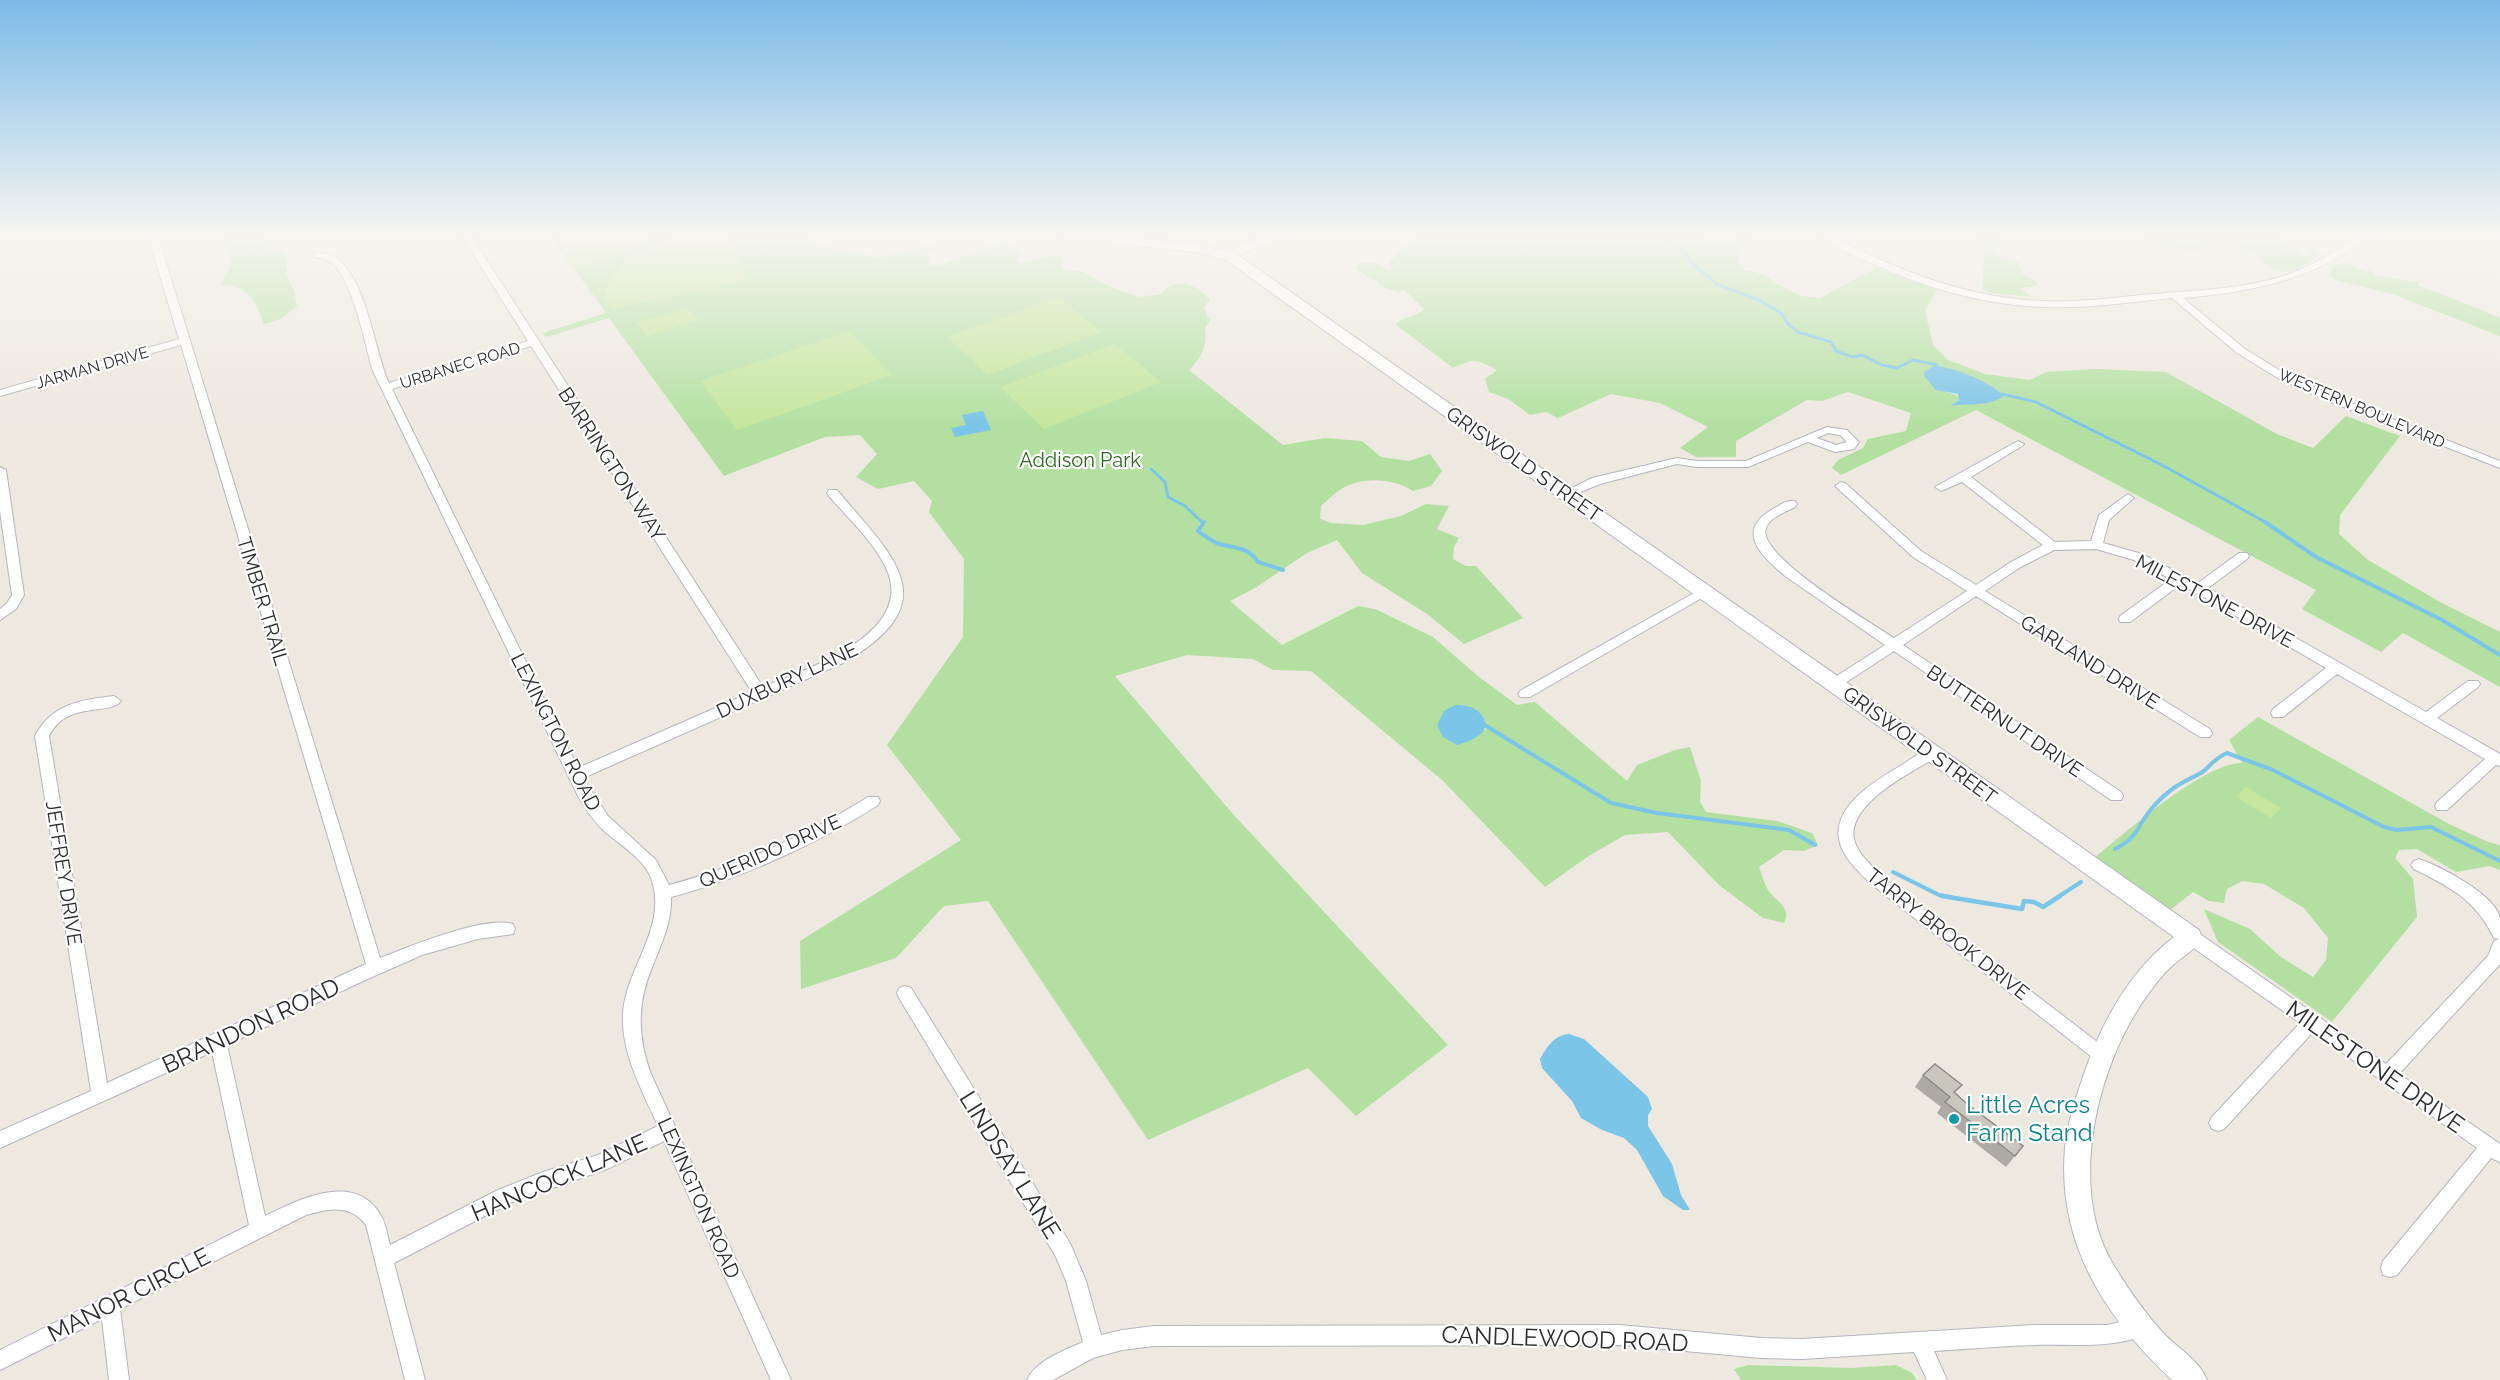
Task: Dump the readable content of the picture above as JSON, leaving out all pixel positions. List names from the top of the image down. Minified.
{"streets":{"main road":["GRISWOLD STREET"],"street":["URBANEC ROAD","JARMAN DRIVE","WESTERN BOULEVARD","BARRINGTON WAY","TIMBER TRAIL","MILESTONE DRIVE","GARLAND DRIVE","DUXBURY LANE","BUTTERNUT DRIVE","LEXINGTON ROAD","QUERIDO DRIVE","JEFFREY DRIVE","TARRY BROOK DRIVE","BRANDON ROAD","LINDSAY LANE","HANCOCK LANE","MANOR CIRCLE","CANDLEWOOD ROAD"]},"crossings":[["URBANEC ROAD","BARRINGTON WAY"],["URBANEC ROAD","LEXINGTON ROAD"],["JARMAN DRIVE","TIMBER TRAIL"],["BARRINGTON WAY","DUXBURY LANE"],["GRISWOLD STREET","MILESTONE DRIVE"],["GRISWOLD STREET","TARRY BROOK DRIVE"],["TIMBER TRAIL","BRANDON ROAD"],["MILESTONE DRIVE","GARLAND DRIVE"],["MILESTONE DRIVE","BUTTERNUT DRIVE"],["DUXBURY LANE","LEXINGTON ROAD"],["LEXINGTON ROAD","QUERIDO DRIVE"],["LEXINGTON ROAD","HANCOCK LANE"],["JEFFREY DRIVE","BRANDON ROAD"],["LINDSAY LANE","CANDLEWOOD ROAD"],["HANCOCK LANE","MANOR CIRCLE"]],"parks":["Addison Park"],"places":["Little Acres Farm Stand"]}
